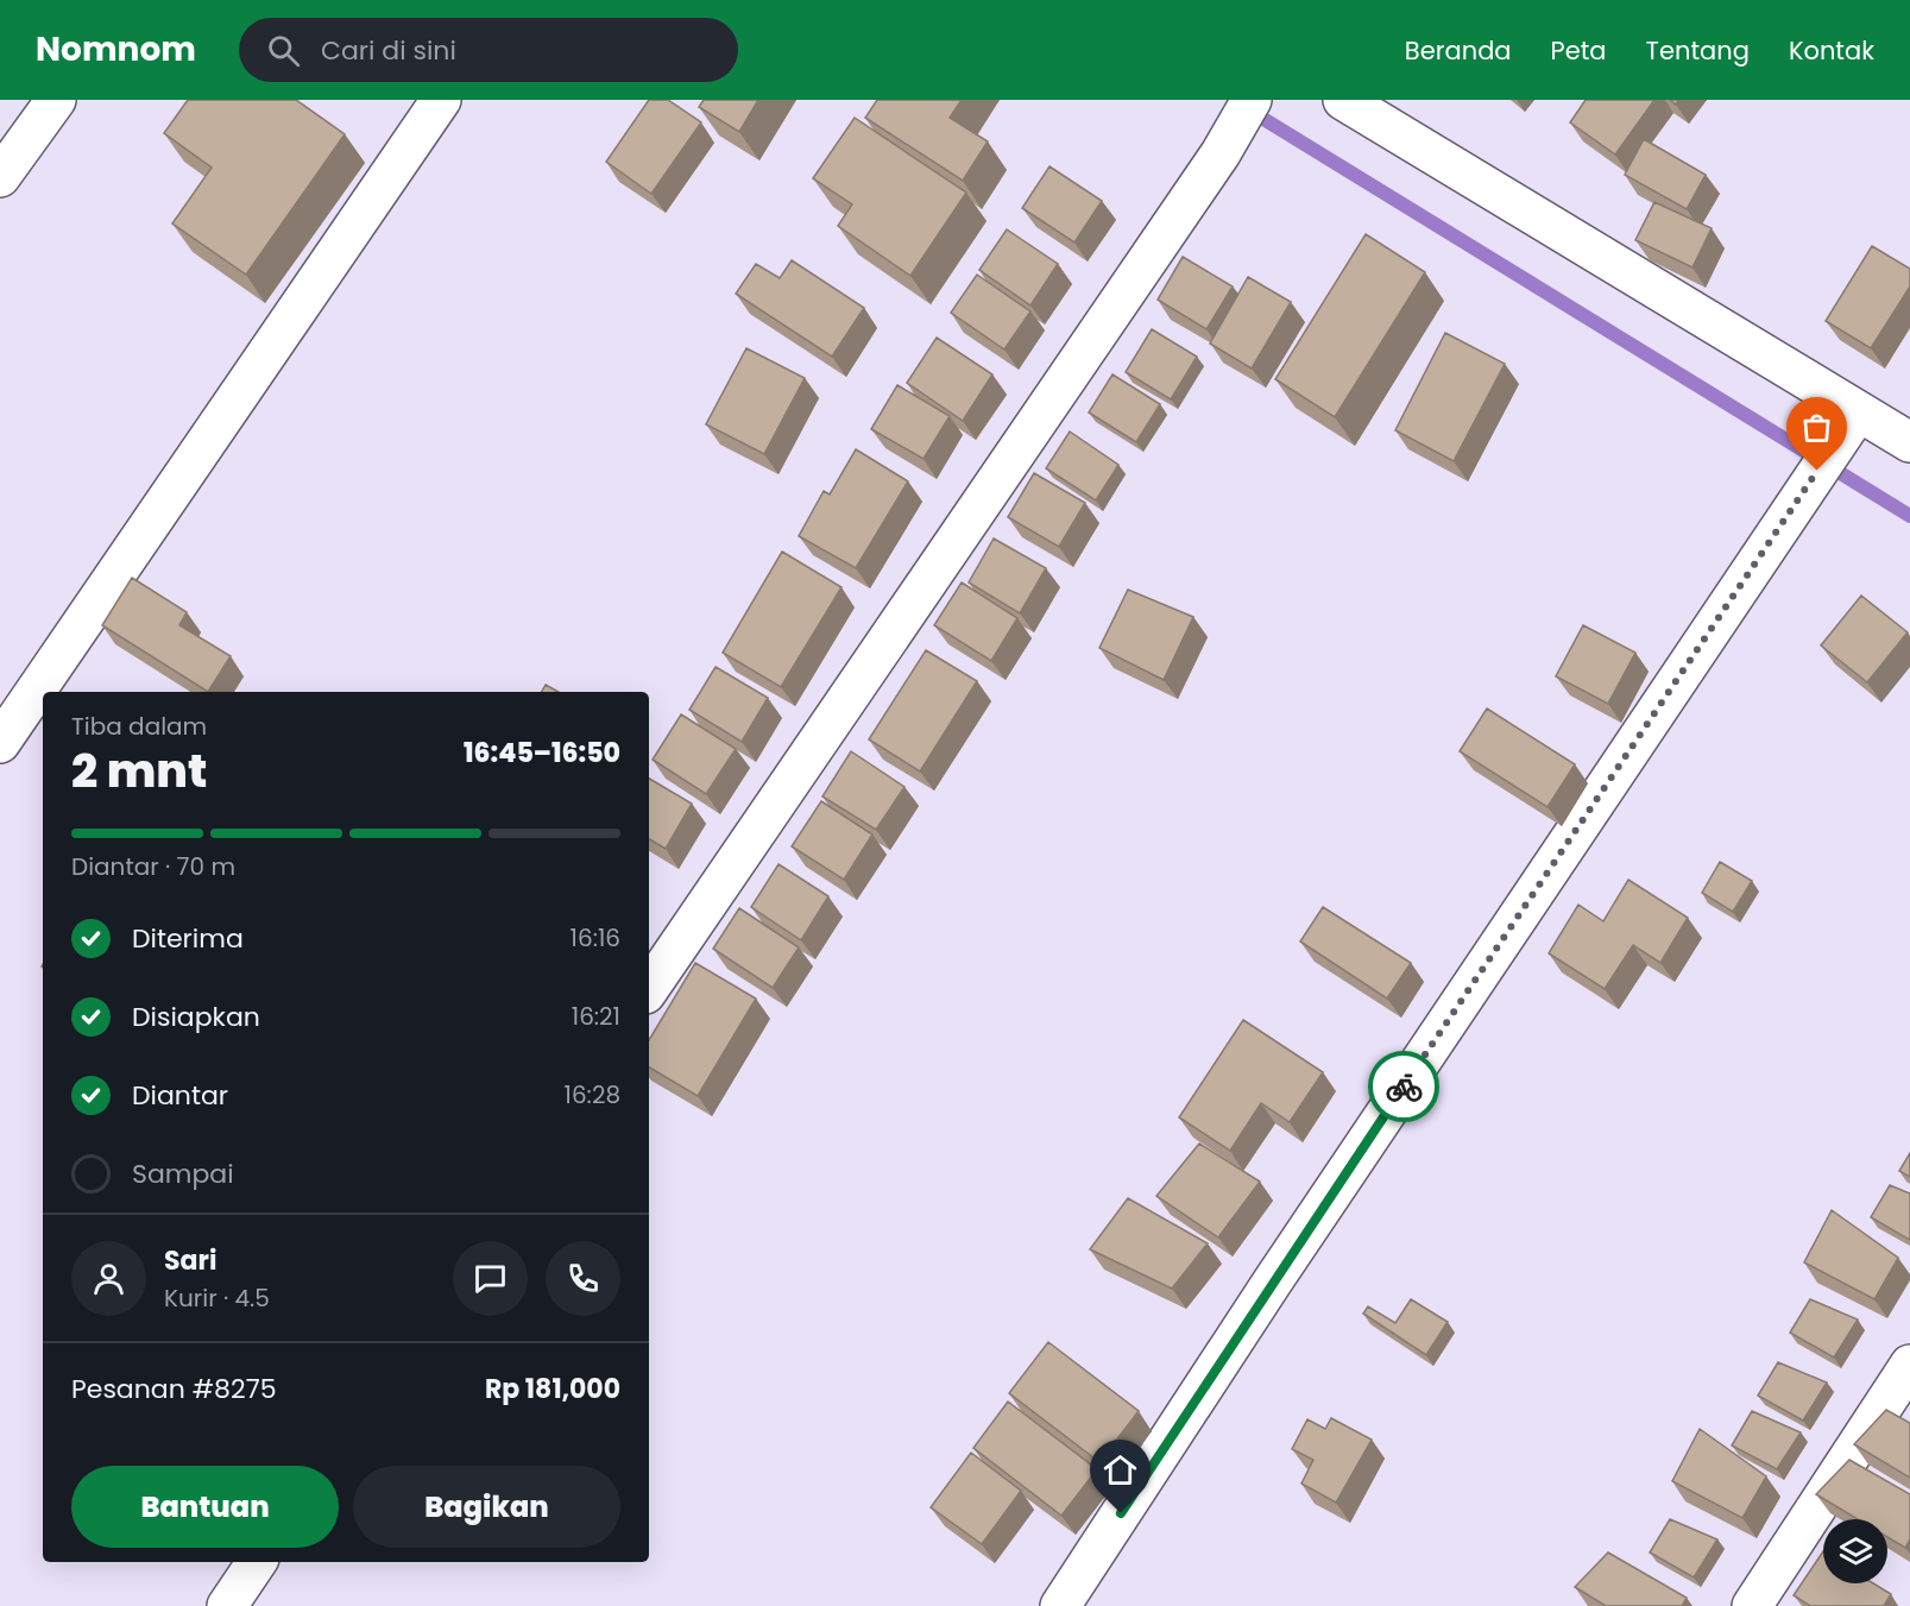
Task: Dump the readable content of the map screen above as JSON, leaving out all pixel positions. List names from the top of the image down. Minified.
{"page":{"header":"Nomnom","search":"Cari di sini","nav":["Beranda","Peta","Tentang","Kontak"],"heading":["2 mnt","Tiba dalam","16:45–16:50"],"panel":["Sari","Kurir · 4.5","Pesanan #8275","Rp 181,000"],"bar":"Diantar · 70 m","list":[["Diterima","16:16"],["Disiapkan","16:21"],["Diantar","16:28"],"Sampai"],"buttons":["Bantuan","Bagikan"]}}
